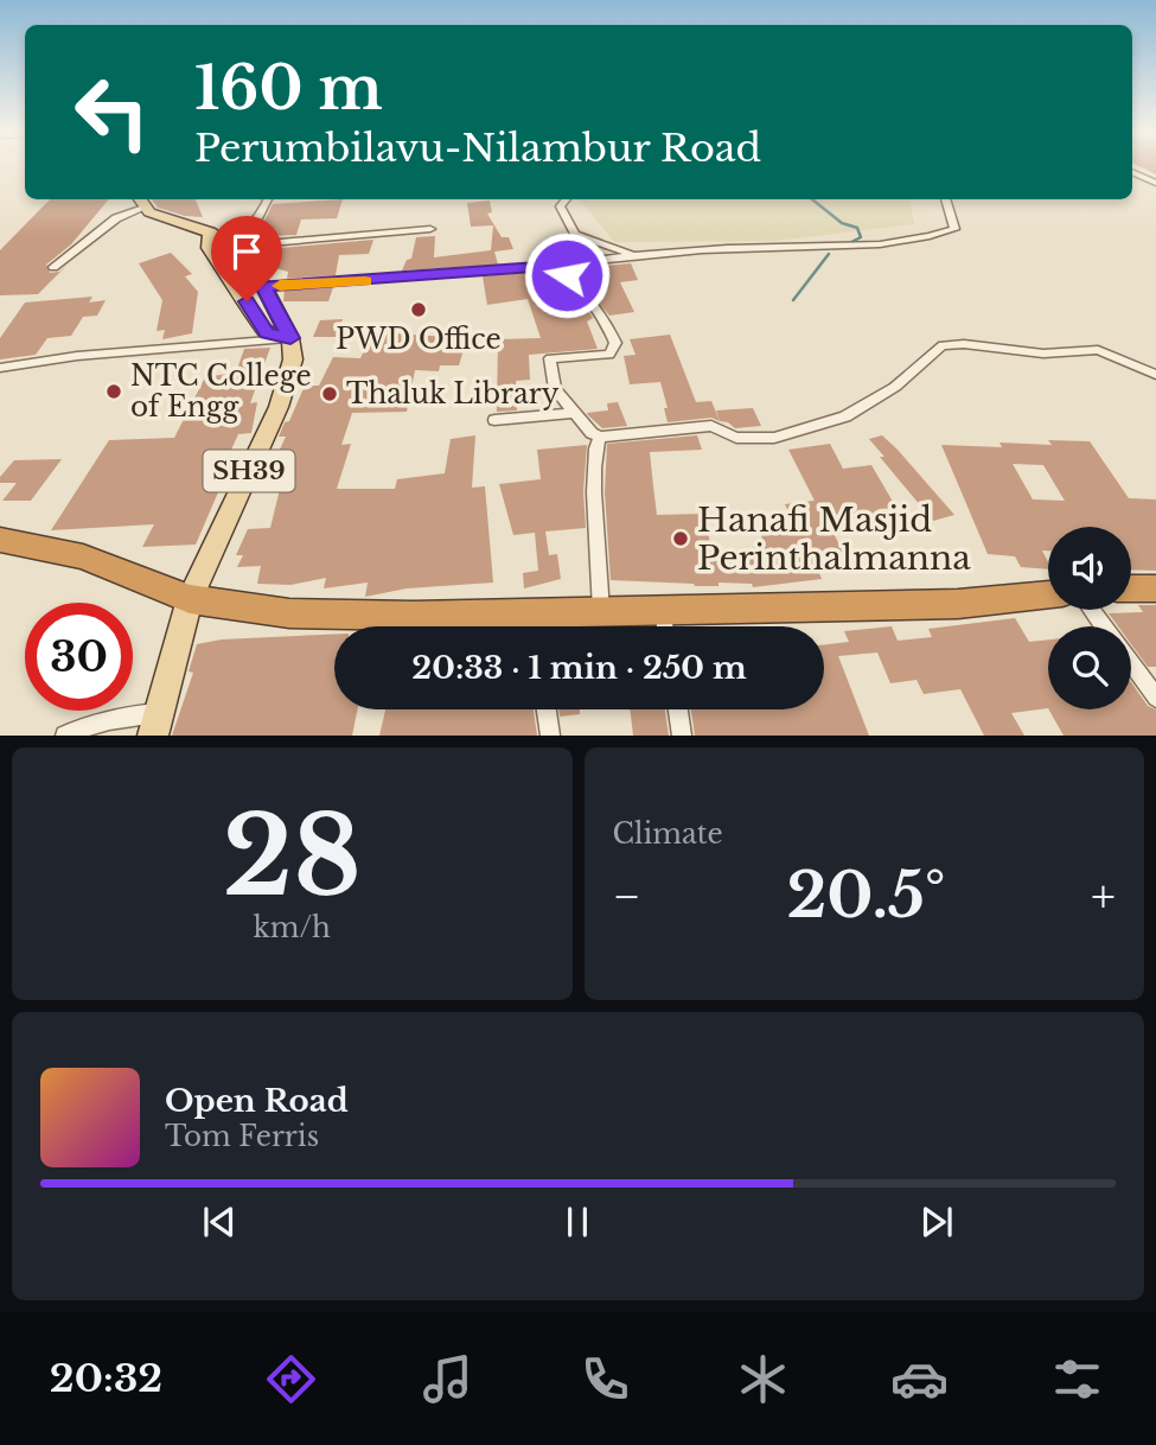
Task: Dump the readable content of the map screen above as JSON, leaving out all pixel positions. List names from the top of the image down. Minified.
{"streets":{"main road":["SH39"]},"places":["PWD Office","NTC College of Engg","Thaluk Library","Hanafi Masjid Perinthalmanna"],"page":{"turn":["160 m","Perumbilavu-Nilambur Road"],"limit":"30","trip":"20:33 · 1 min · 250 m","tile":[["28","km/h"],"Climate"],"heat":["−","20.5°","+"],"song":["Open Road","Tom Ferris"],"tabs":"20:32"}}
